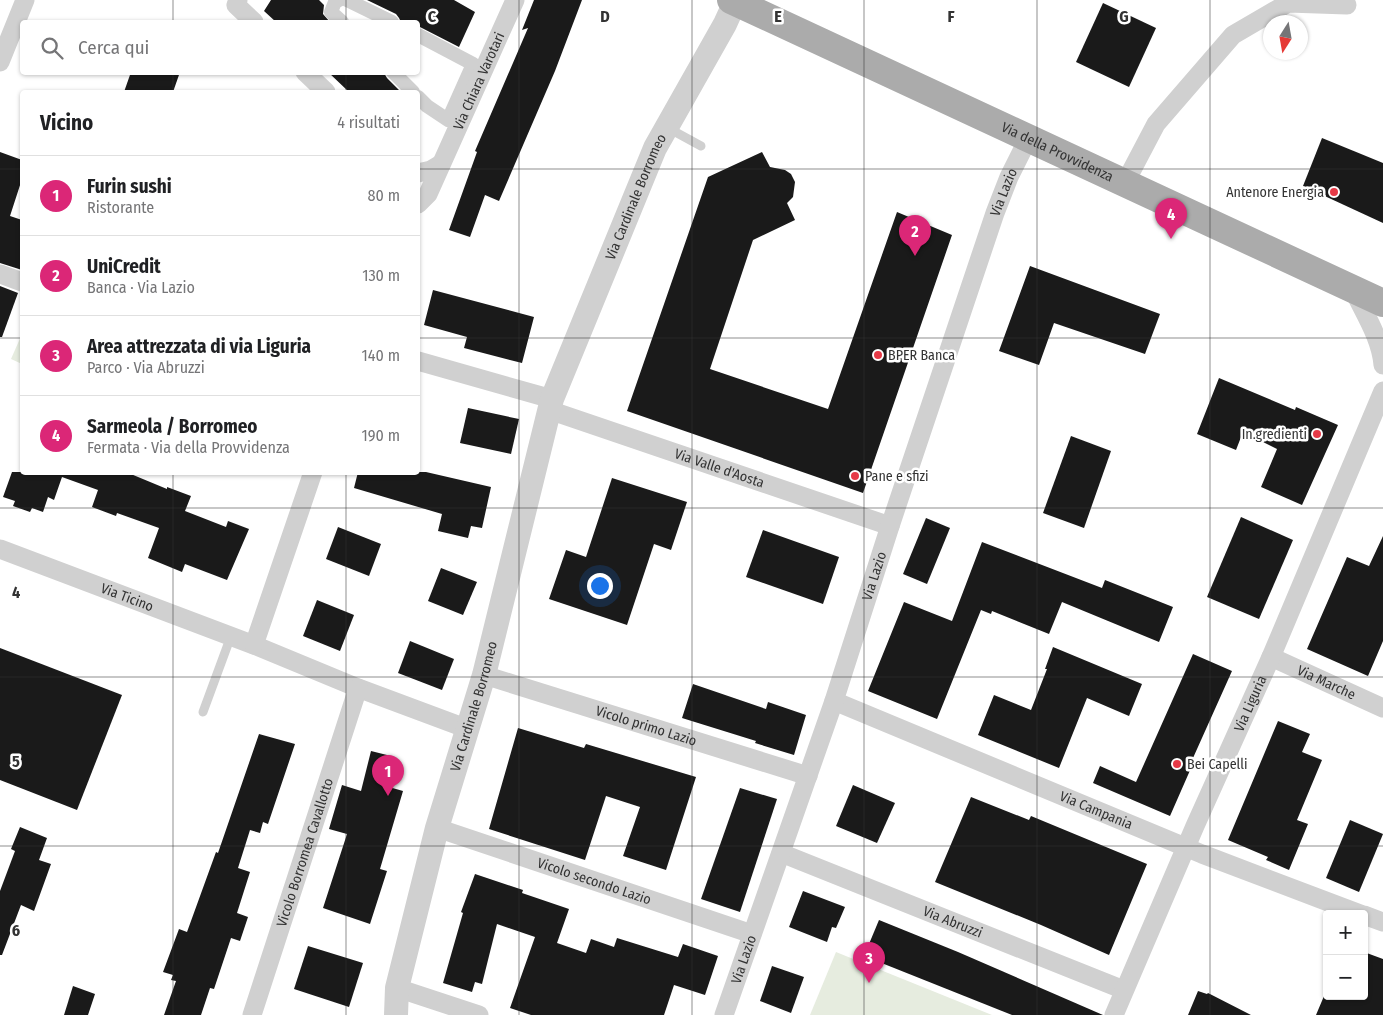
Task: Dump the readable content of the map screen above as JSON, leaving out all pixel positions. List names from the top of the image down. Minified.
{"streets":{"main road":["Via della Provvidenza"],"street":["Via Chiara Varotari","Via Lazio","Via Cardinale Borromeo","Via Valle d'Aosta","Via Ticino","Via Marche","Via Liguria","Vicolo primo Lazio","Via Campania","Vicolo Borromea Cavallotto","Vicolo secondo Lazio","Via Abruzzi"]},"crossings":[["Via della Provvidenza","Via Lazio"],["Via della Provvidenza","Via Cardinale Borromeo"],["Via Lazio","Via Valle d'Aosta"],["Via Lazio","Vicolo primo Lazio"],["Via Lazio","Via Campania"],["Via Lazio","Vicolo secondo Lazio"],["Via Lazio","Via Abruzzi"],["Via Cardinale Borromeo","Via Valle d'Aosta"],["Via Cardinale Borromeo","Via Ticino"],["Via Cardinale Borromeo","Vicolo primo Lazio"],["Via Cardinale Borromeo","Vicolo secondo Lazio"],["Via Ticino","Vicolo Borromea Cavallotto"],["Via Marche","Via Liguria"],["Via Liguria","Via Campania"],["Via Liguria","Via Abruzzi"]],"places":["Antenore Energia","BPER Banca","In.gredienti","Pane e sfizi","Bei Capelli"],"north":"bottom","page":{"search":"Cerca qui","heading":["Vicino","4 risultati"],"list":[{"mark":"1","name":"Furin sushi","note":"Ristorante","value":"80 m"},{"mark":"2","name":"UniCredit","note":"Banca · Via Lazio","value":"130 m"},{"mark":"3","name":"Area attrezzata di via Liguria","note":"Parco · Via Abruzzi","value":"140 m"},{"mark":"4","name":"Sarmeola / Borromeo","note":"Fermata · Via della Provvidenza","value":"190 m"}],"pins":["4","2","1","3"],"map_buttons":["+","−"]},"grid":{"columns":["C","D","E","F","G"],"rows":["4","5","6"]}}
